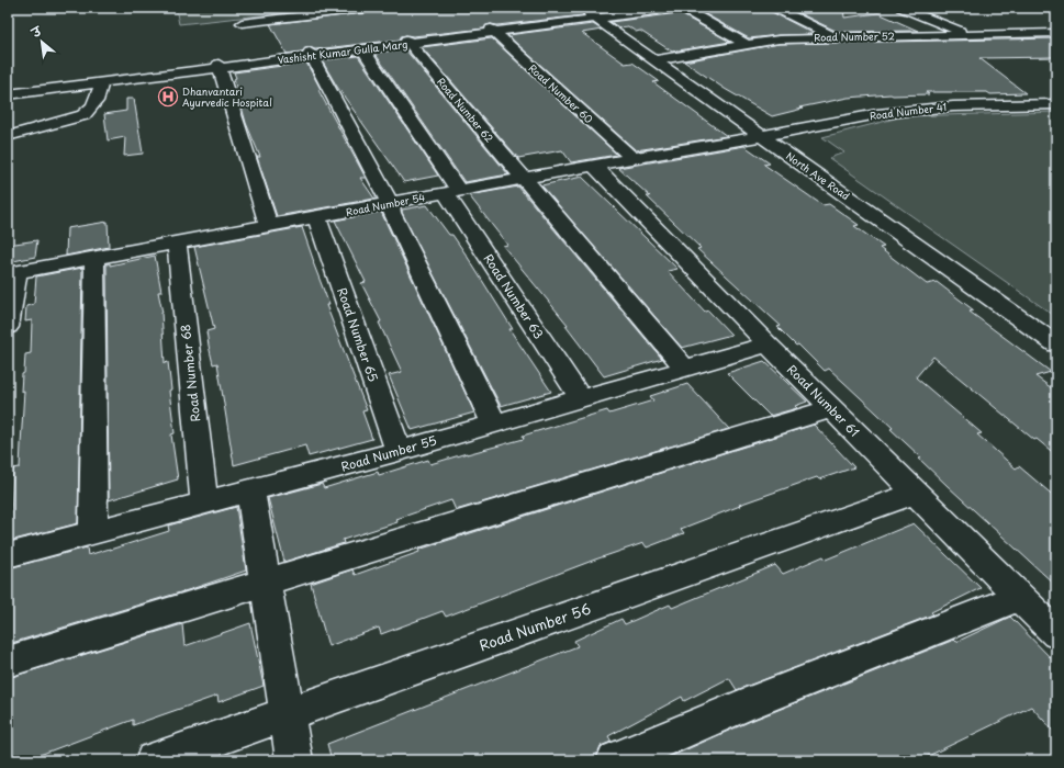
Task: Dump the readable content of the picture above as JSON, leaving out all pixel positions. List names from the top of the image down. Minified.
{"streets":{"street":["Road Number 52","Vashisht Kumar Gulla Marg","Road Number 60","Road Number 62","Road Number 41","North Ave Road","Road Number 54","Road Number 63","Road Number 65","Road Number 68","Road Number 61","Road Number 55","Road Number 56"]},"crossings":[["Road Number 52","North Ave Road"],["Vashisht Kumar Gulla Marg","Road Number 60"],["Vashisht Kumar Gulla Marg","Road Number 62"],["Vashisht Kumar Gulla Marg","North Ave Road"],["Vashisht Kumar Gulla Marg","Road Number 63"],["Road Number 60","Road Number 54"],["Road Number 62","Road Number 54"],["Road Number 62","Road Number 55"],["Road Number 41","North Ave Road"],["Road Number 41","Road Number 54"],["North Ave Road","Road Number 54"],["Road Number 54","Road Number 63"],["Road Number 54","Road Number 65"],["Road Number 54","Road Number 68"],["Road Number 54","Road Number 61"],["Road Number 63","Road Number 55"],["Road Number 65","Road Number 55"],["Road Number 68","Road Number 55"],["Road Number 61","Road Number 55"],["Road Number 61","Road Number 56"]],"places":{"hospital":["Dhanvantari Ayurvedic Hospital"]},"north":"top left"}
